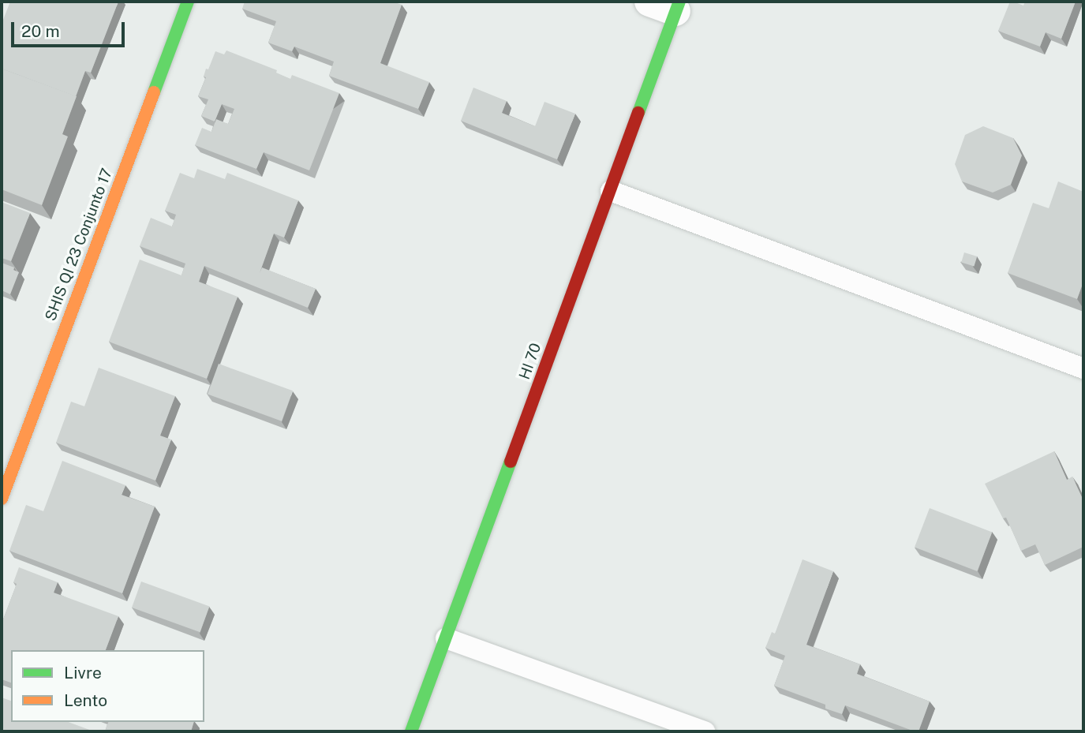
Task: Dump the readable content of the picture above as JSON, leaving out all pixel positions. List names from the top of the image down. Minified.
{"streets":{"street":["SHIS QI 23 Conjunto 17","HI 70"]},"legend":["Livre","Lento"],"scale_bar":"20 m"}
